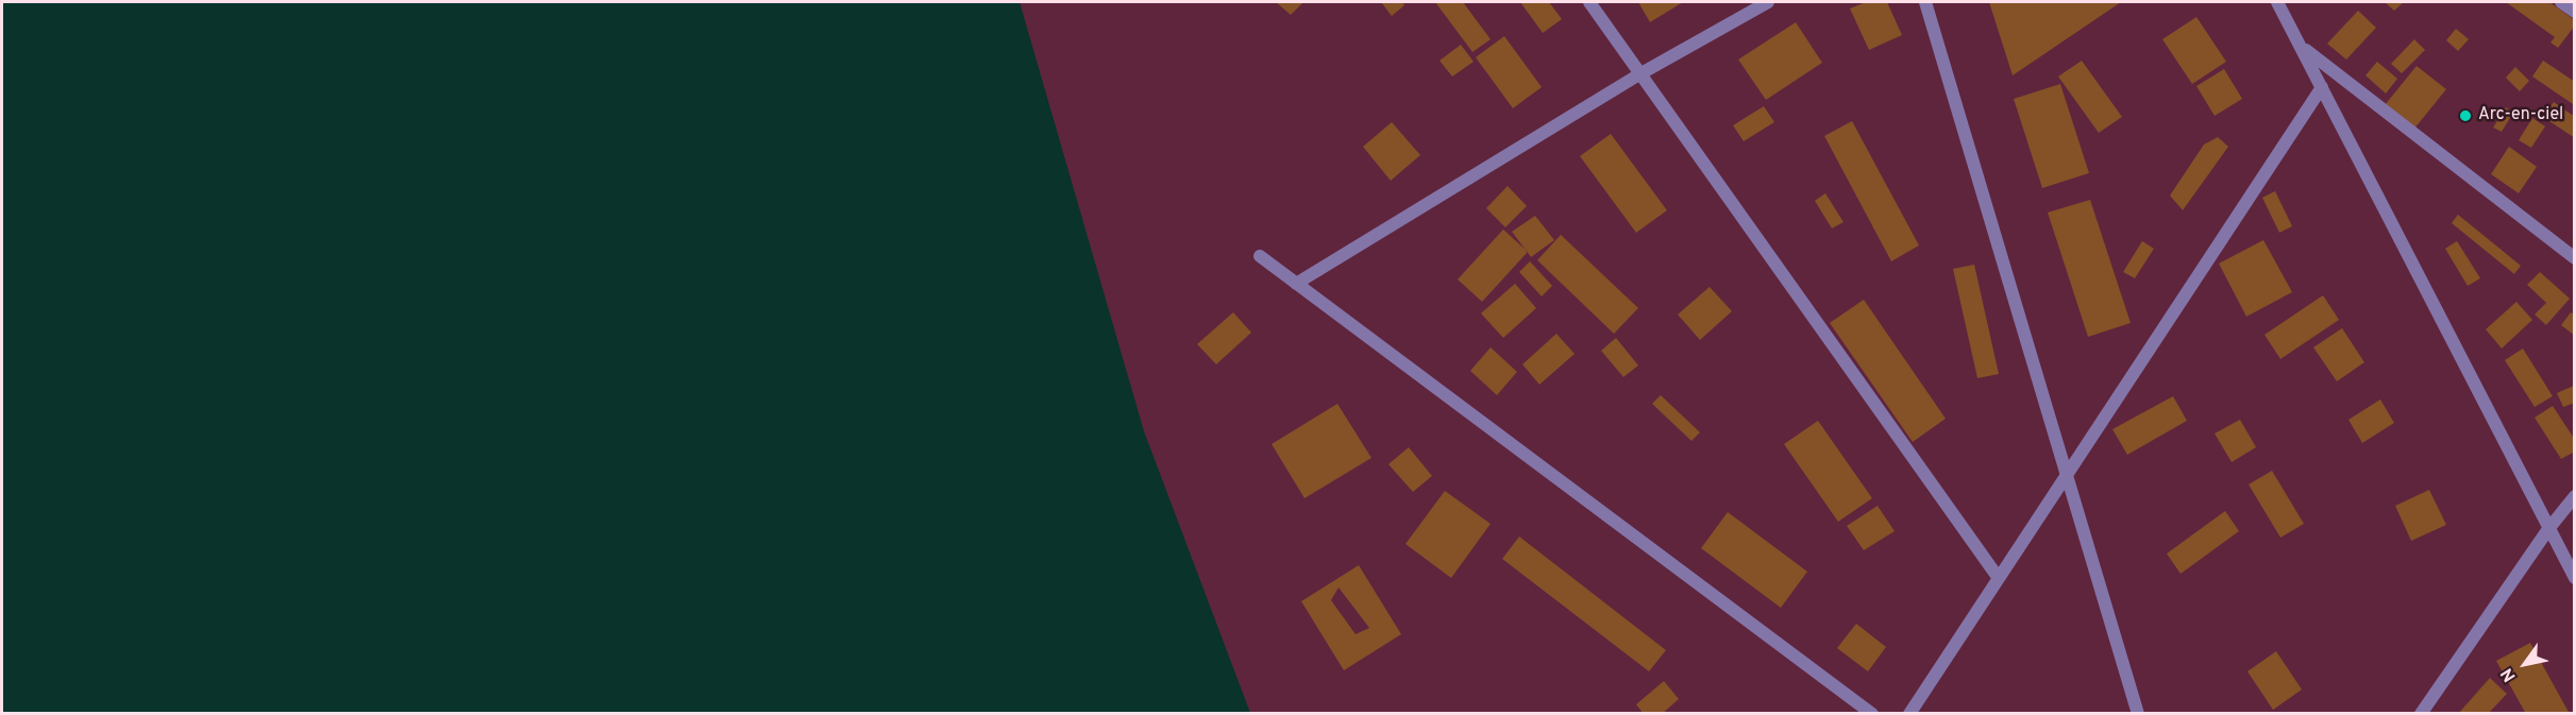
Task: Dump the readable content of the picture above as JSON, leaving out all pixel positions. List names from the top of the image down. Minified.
{"places":["Arc-en-ciel"],"north":"bottom left"}
